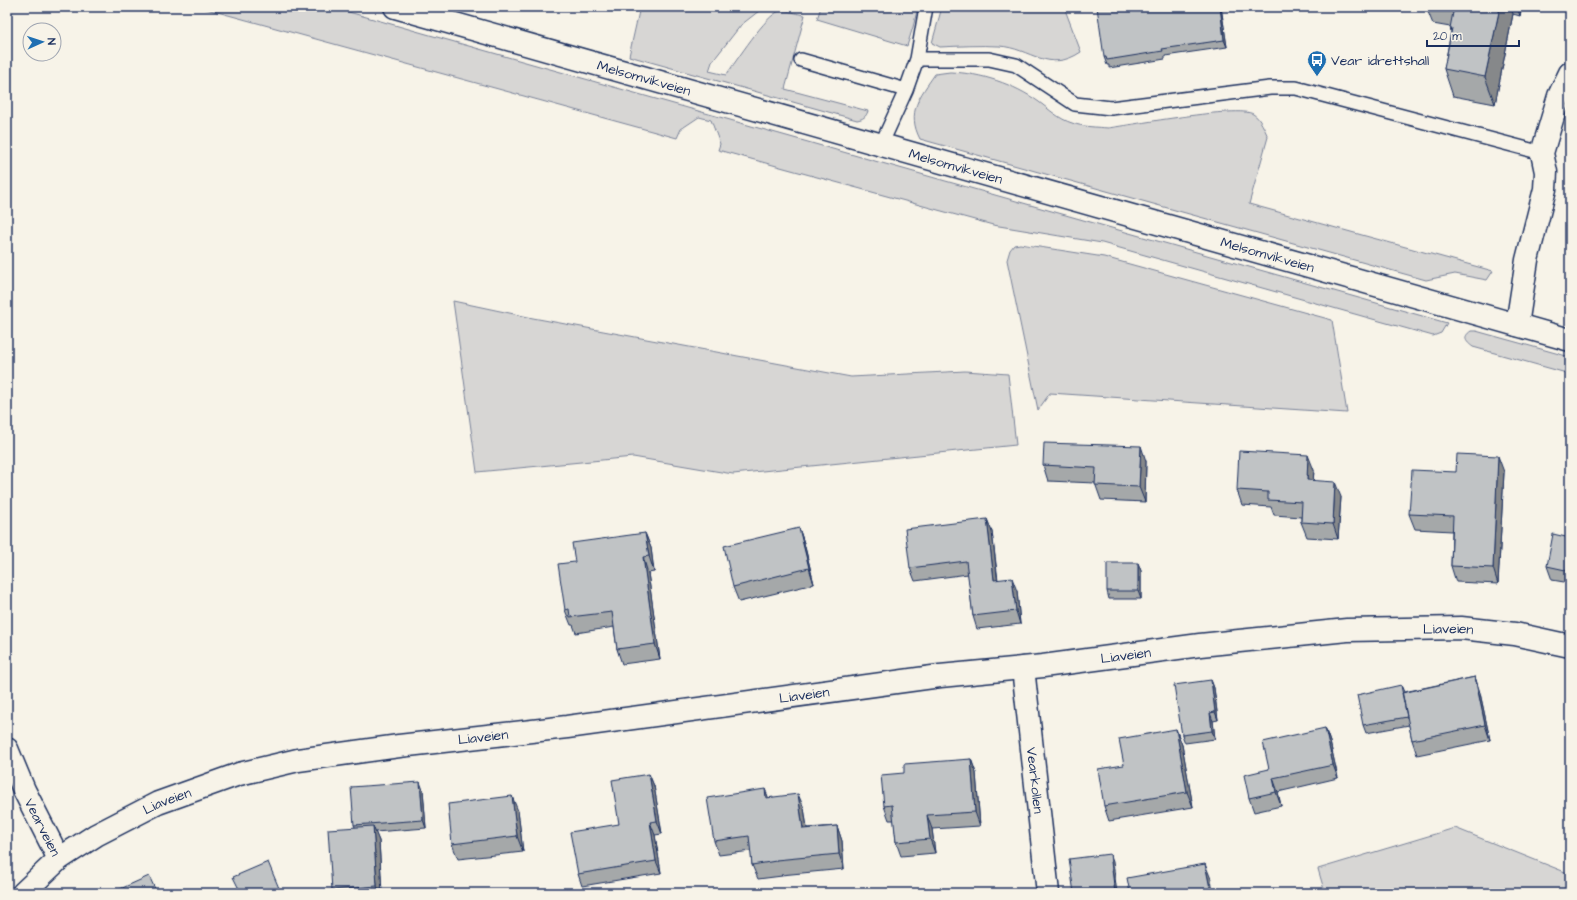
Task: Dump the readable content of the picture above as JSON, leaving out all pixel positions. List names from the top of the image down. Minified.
{"streets":{"street":["Melsomvikveien","Liaveien","Vearkollen","Vearveien"]},"crossings":[["Liaveien","Vearkollen"],["Liaveien","Vearveien"]],"places":{"bus stop":["Vear idrettshall"]},"scale_bar":"20 m","north":"right"}
